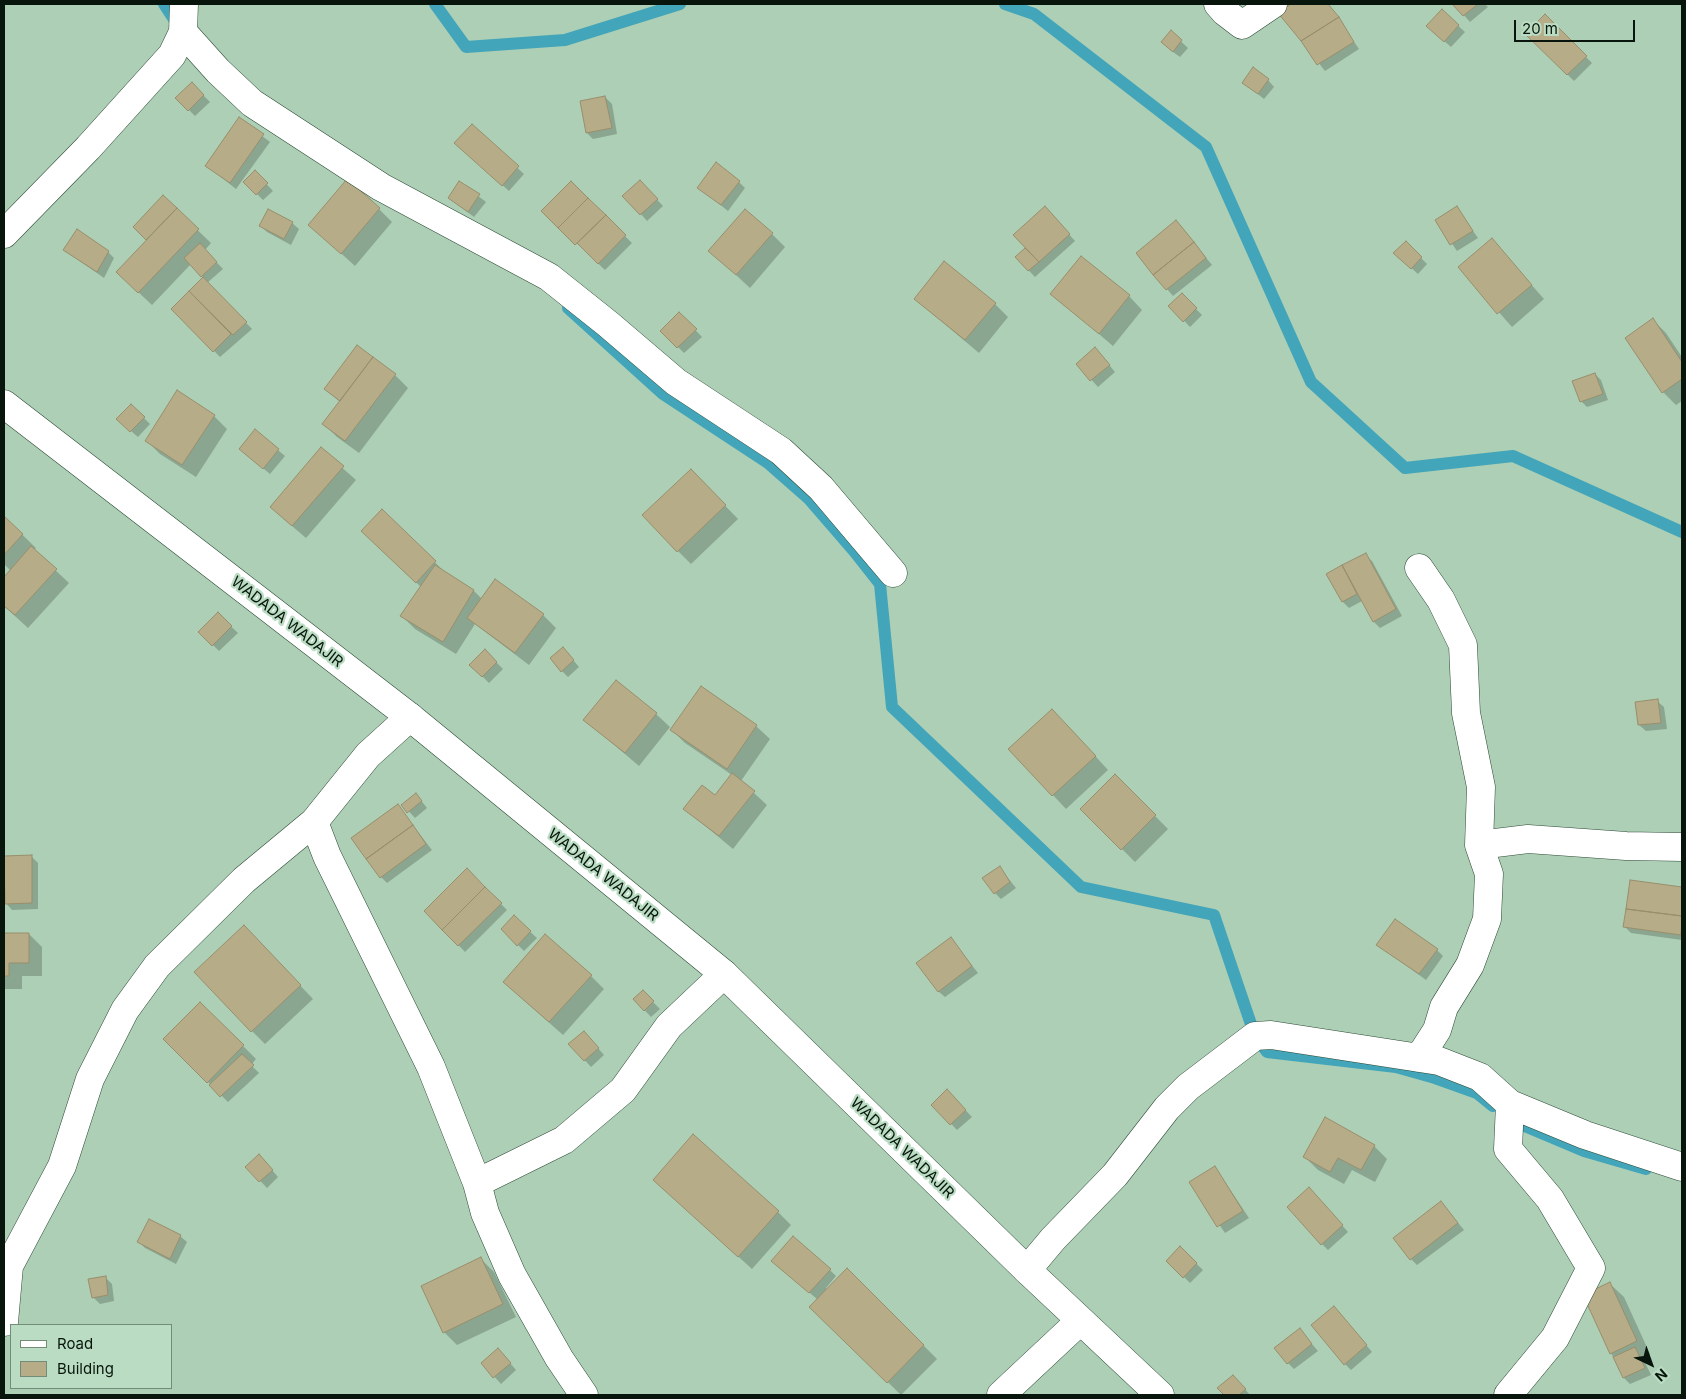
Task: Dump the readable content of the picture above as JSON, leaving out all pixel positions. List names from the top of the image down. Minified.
{"streets":{"street":["WADADA WADAJIR"]},"legend":["Road","Building"],"scale_bar":"20 m","north":"bottom right"}
